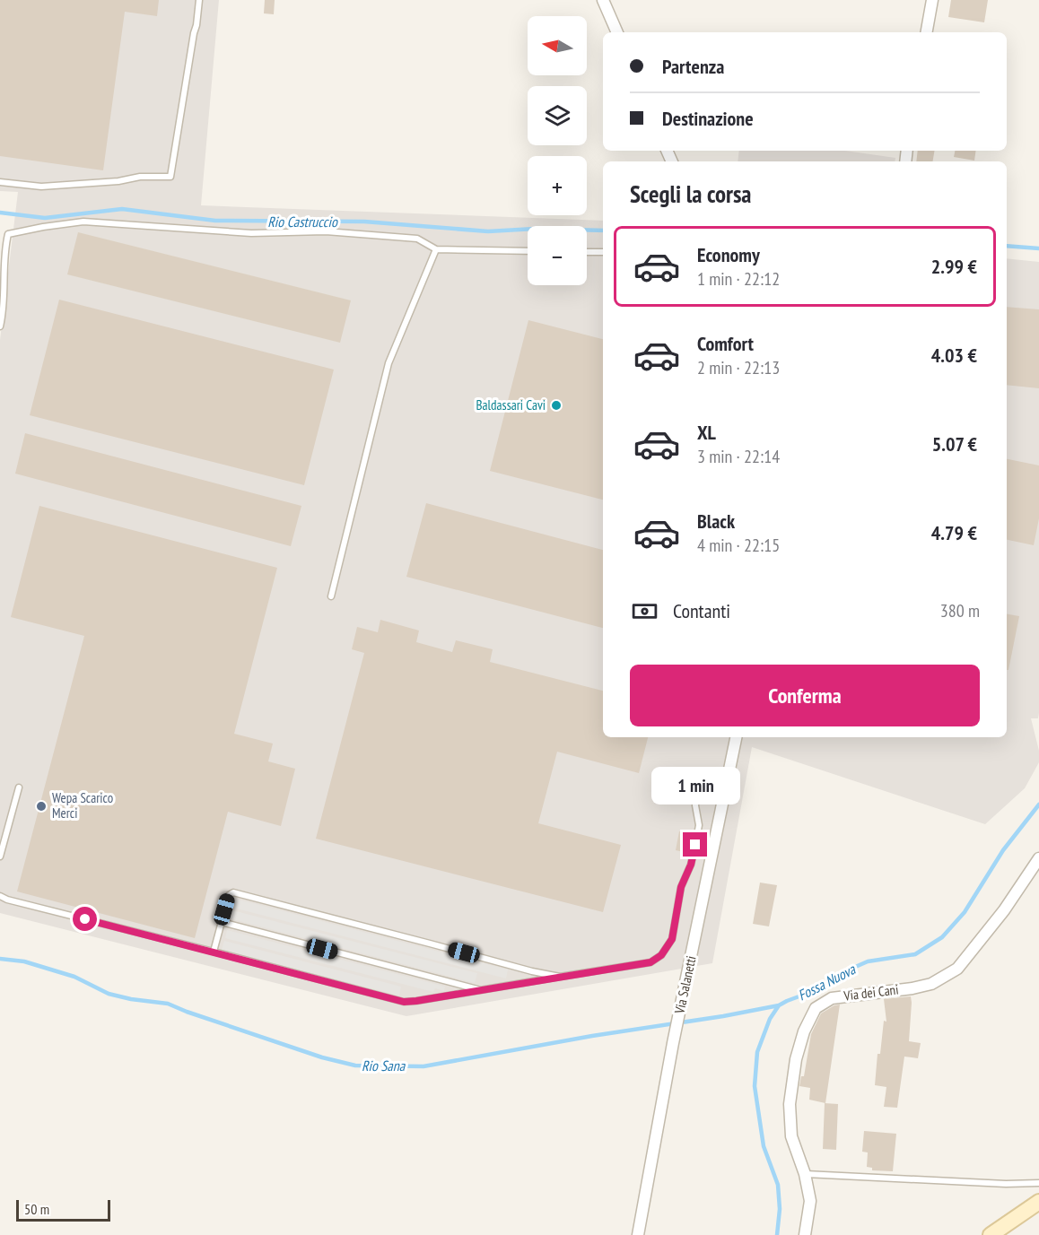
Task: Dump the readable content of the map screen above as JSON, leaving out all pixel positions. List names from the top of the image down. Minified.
{"streets":{"street":["Via Salanetti","Via dei Cani"]},"water":["Rio Castruccio","Fossa Nuova","Rio Sana"],"places":["Baldassari Cavi","Wepa Scarico Merci"],"scale_bar":"50 m","north":"left","page":{"map_buttons":["+","−"],"banner":["Partenza","Destinazione"],"heading":"Scegli la corsa","list":[{"name":"Economy","note":"1 min · 22:12","value":"2.99 €"},{"name":"Comfort","note":"2 min · 22:13","value":"4.03 €"},{"name":"XL","note":"3 min · 22:14","value":"5.07 €"},{"name":"Black","note":"4 min · 22:15","value":"4.79 €"}],"pay":["Contanti","380 m"],"buttons":"Conferma","bubble":"1 min","scale":"50 m"}}
